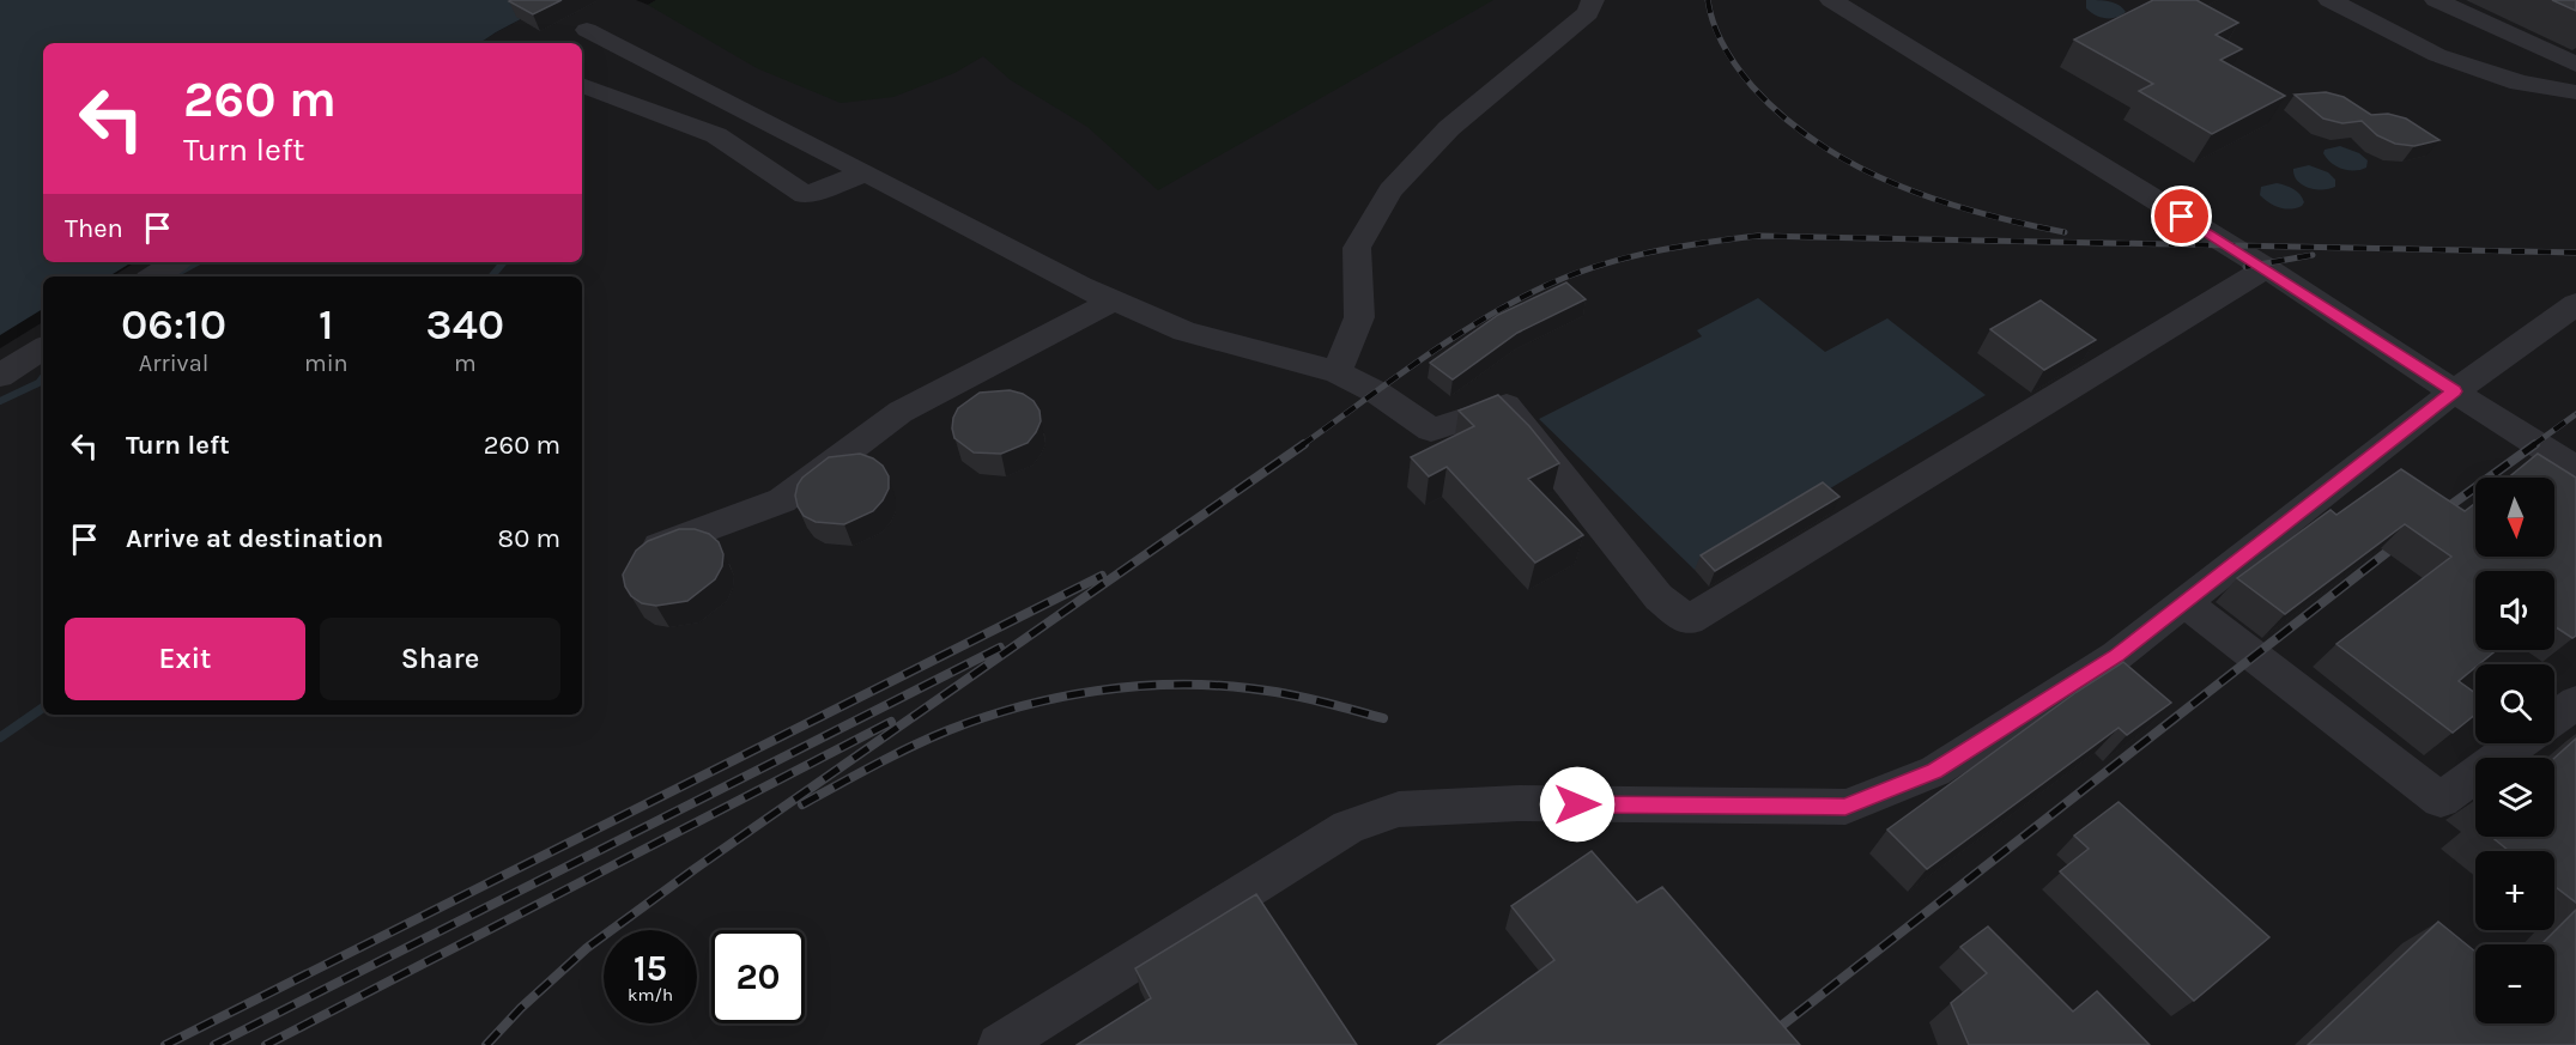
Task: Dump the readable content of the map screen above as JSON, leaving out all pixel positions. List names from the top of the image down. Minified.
{"north":"bottom","page":{"turn":["260 m","Turn left"],"then":"Then","eta":["06:10","Arrival","1","min","340","m"],"list":[{"name":"Turn left","value":"260 m"},{"name":"Arrive at destination","value":"80 m"}],"map_buttons":["+","−"],"buttons":["Exit","Share"],"speed":"15 km/h","limit":"20"}}
